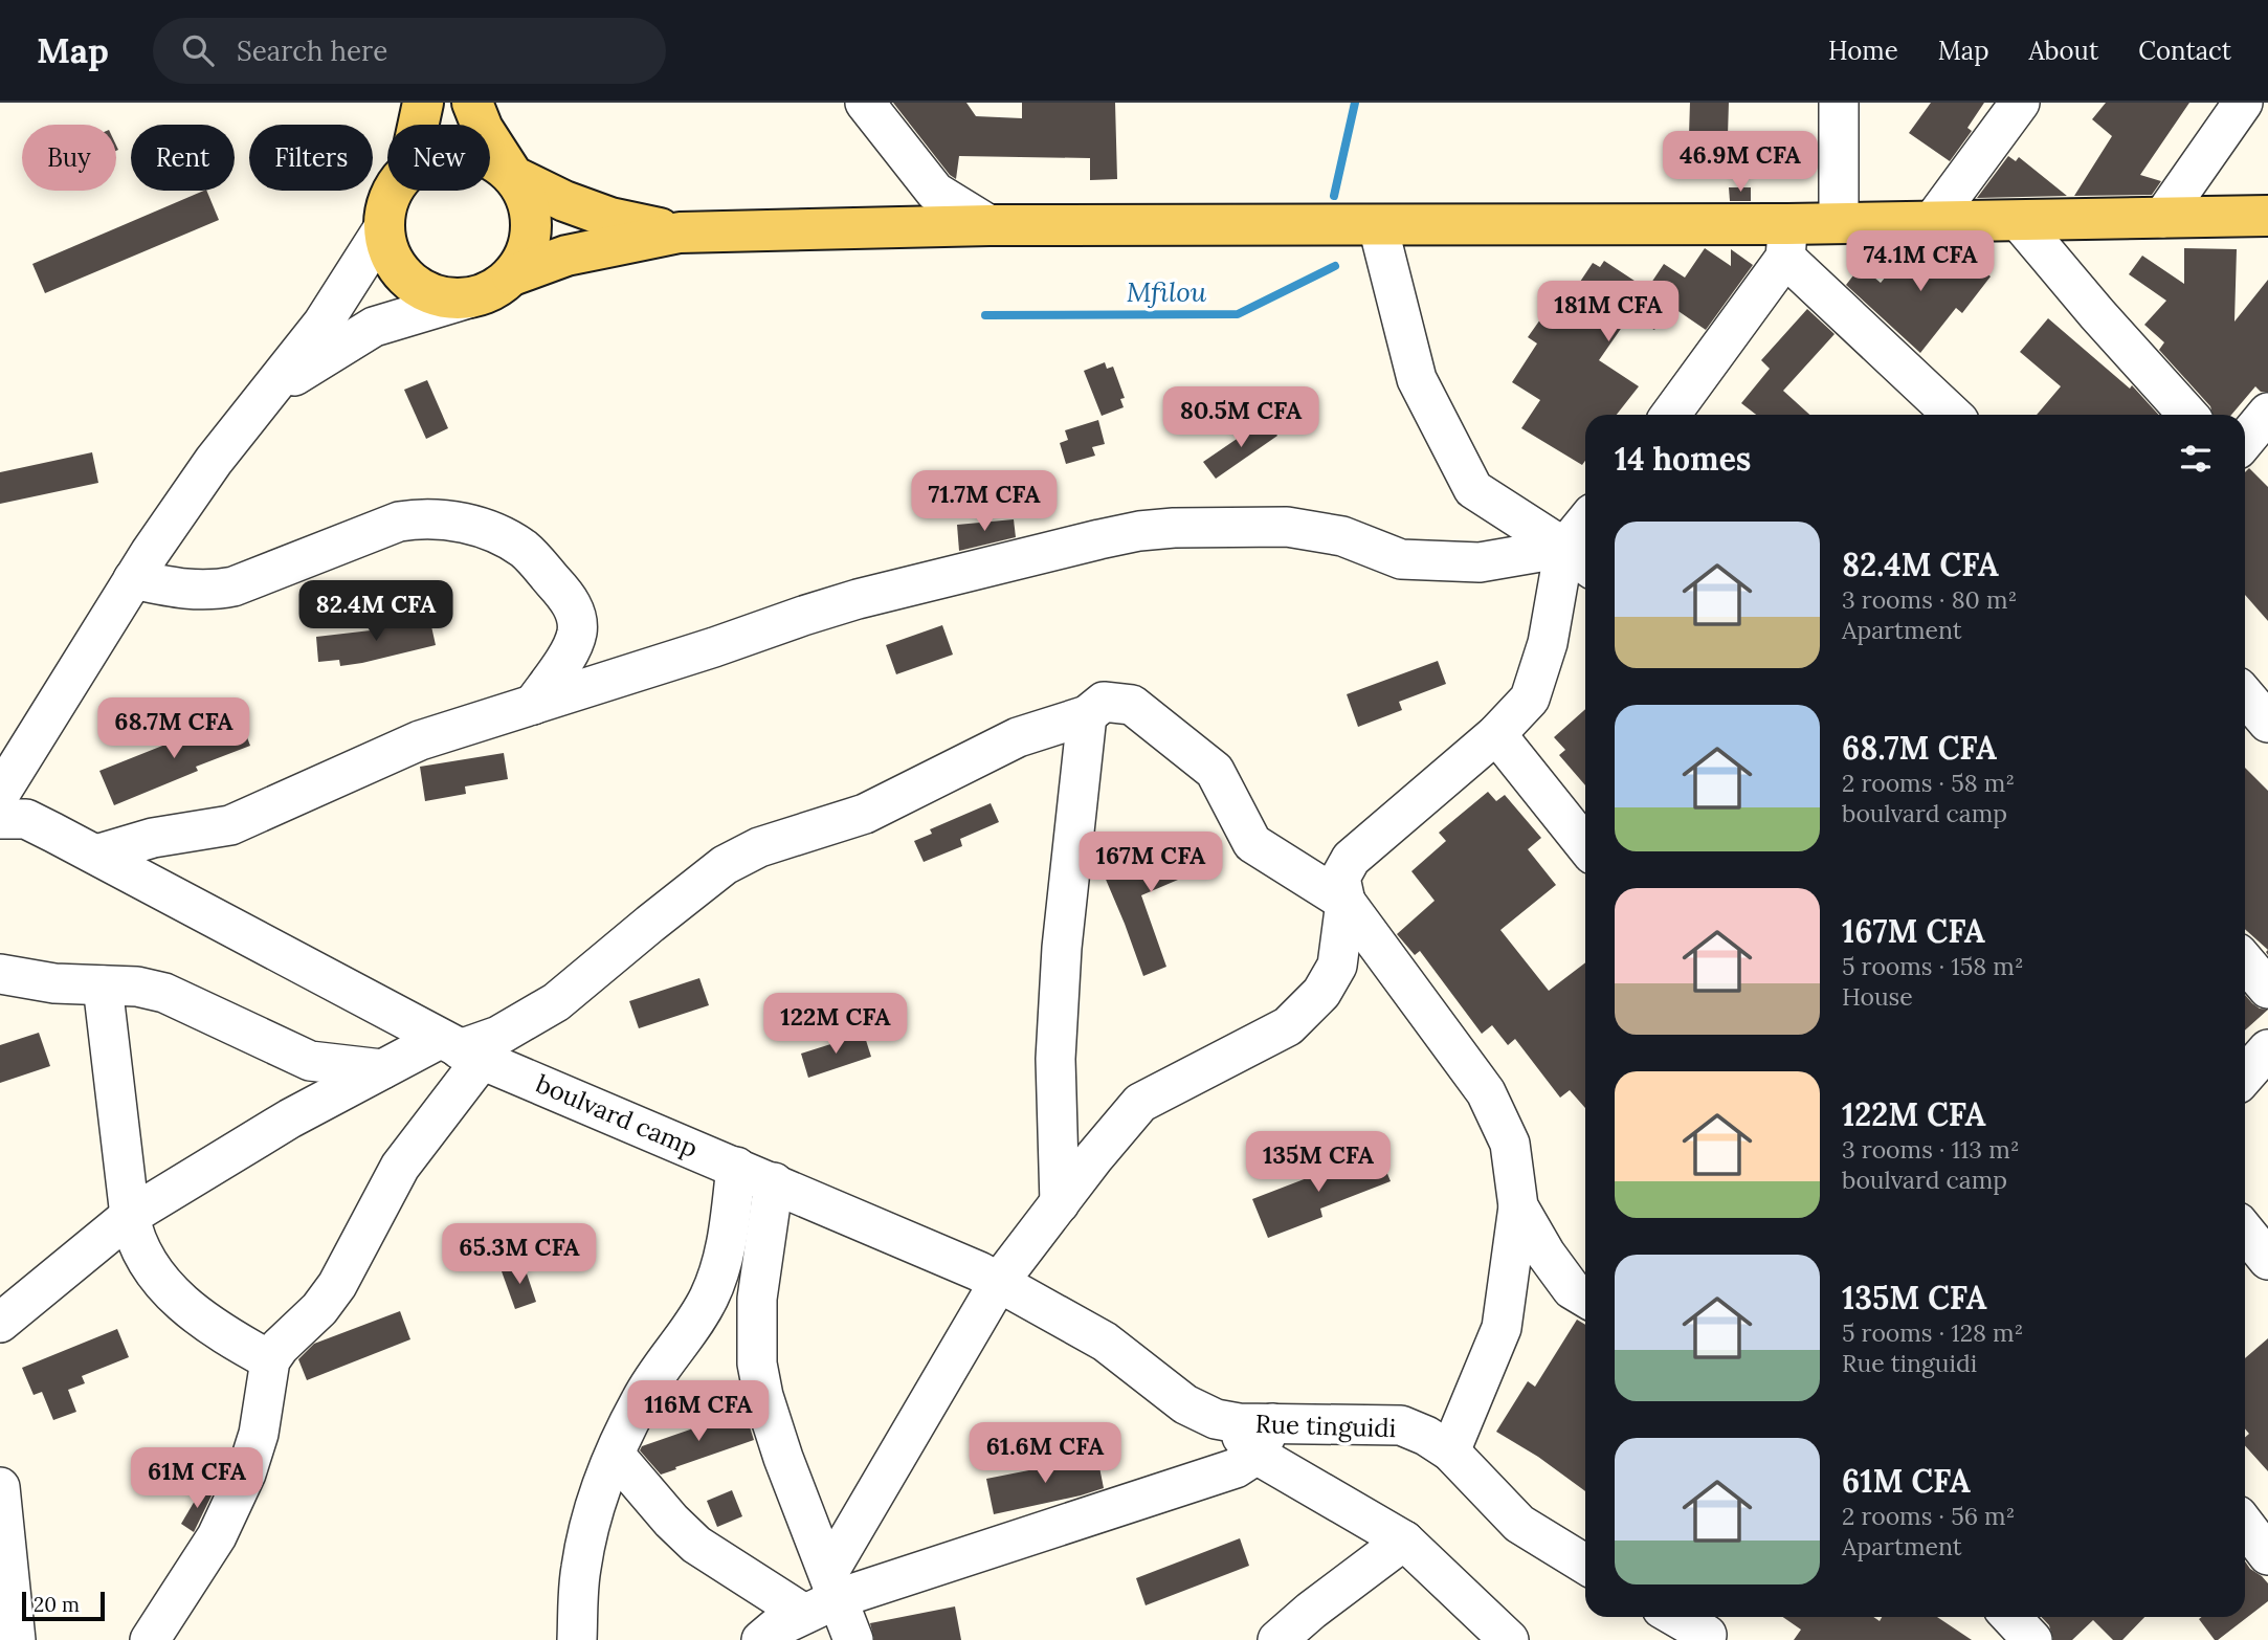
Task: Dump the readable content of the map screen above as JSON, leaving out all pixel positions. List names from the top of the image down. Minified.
{"streets":{"street":["boulvard camp","Rue tinguidi"]},"crossings":[["boulvard camp","Rue tinguidi"]],"water":["Mfilou"],"scale_bar":"20 m","page":{"header":"Map","search":"Search here","nav":["Home","Map","About","Contact"],"chip":["Buy","Rent","Filters","New"],"price":["46.9M CFA","74.1M CFA","181M CFA","80.5M CFA","71.7M CFA","82.4M CFA","68.7M CFA","167M CFA","122M CFA","135M CFA","65.3M CFA","116M CFA","61.6M CFA","61M CFA"],"heading":"14 homes","list":[{"name":"82.4M CFA","note":"3 rooms · 80 m² · Apartment"},{"name":"68.7M CFA","note":"2 rooms · 58 m² · boulvard camp"},{"name":"167M CFA","note":"5 rooms · 158 m² · House"},{"name":"122M CFA","note":"3 rooms · 113 m² · boulvard camp"},{"name":"135M CFA","note":"5 rooms · 128 m² · Rue tinguidi"},{"name":"61M CFA","note":"2 rooms · 56 m² · Apartment"}],"scale":"20 m"}}
